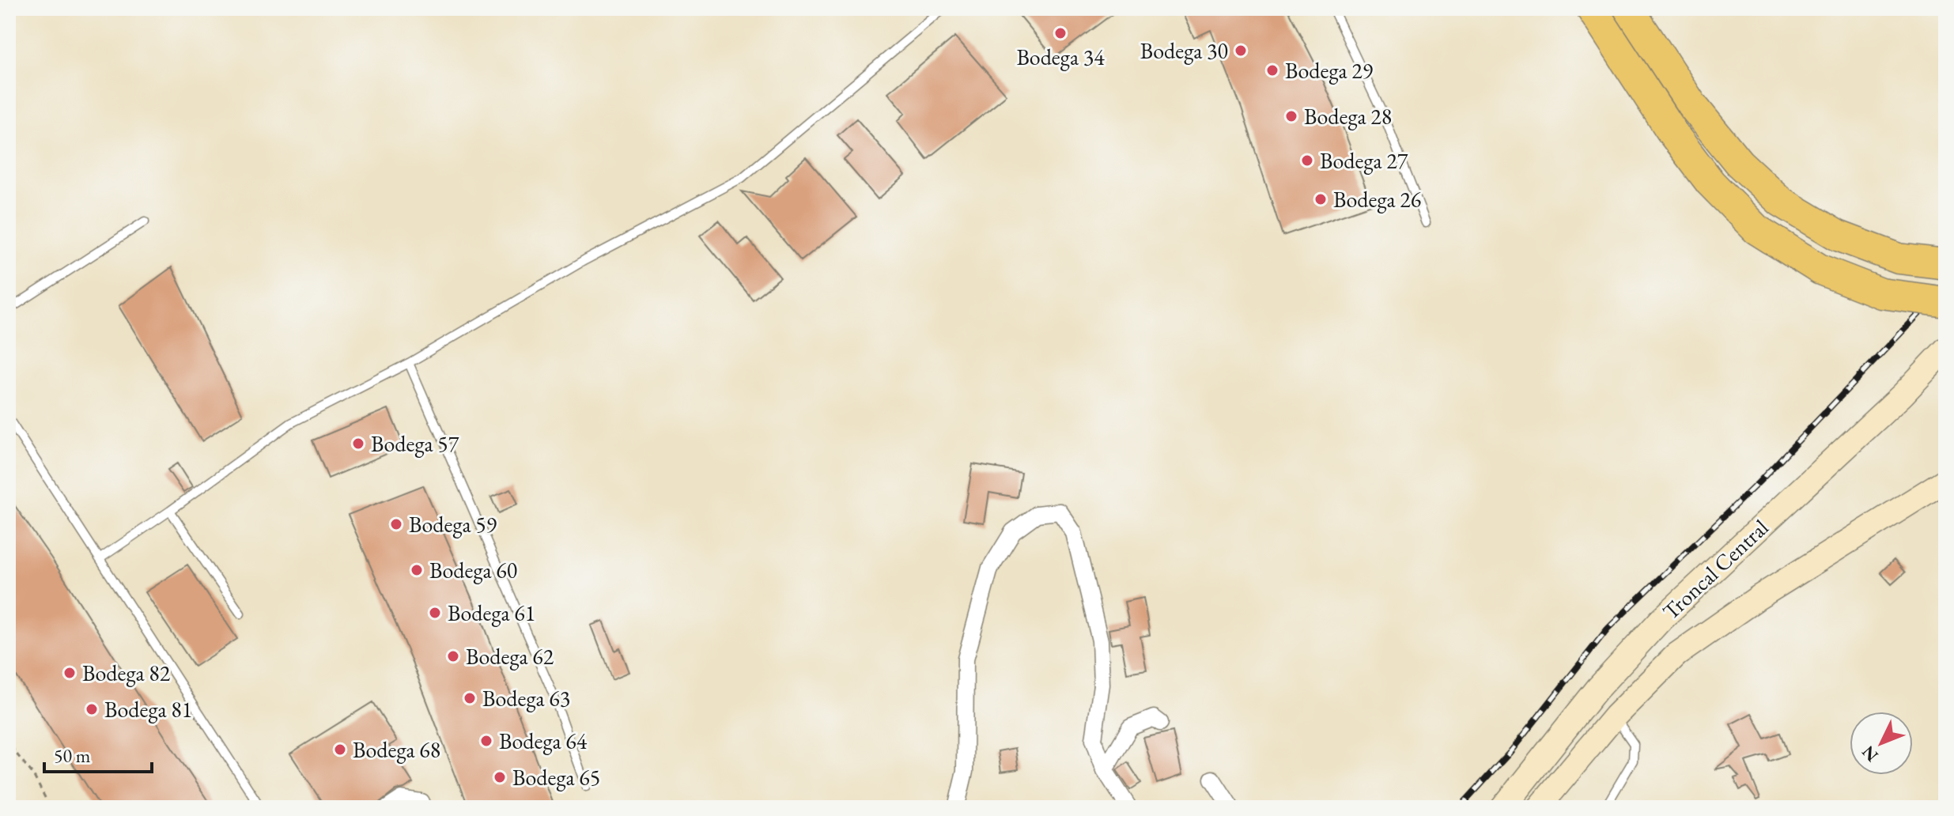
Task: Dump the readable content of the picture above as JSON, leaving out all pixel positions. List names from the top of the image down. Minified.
{"streets":{"main road":["Troncal Central"]},"places":["Bodega 34","Bodega 30","Bodega 29","Bodega 28","Bodega 27","Bodega 26","Bodega 57","Bodega 59","Bodega 60","Bodega 61","Bodega 62","Bodega 82","Bodega 63","Bodega 81","Bodega 64","Bodega 68","Bodega 65"],"scale_bar":"50 m","north":"bottom left"}
